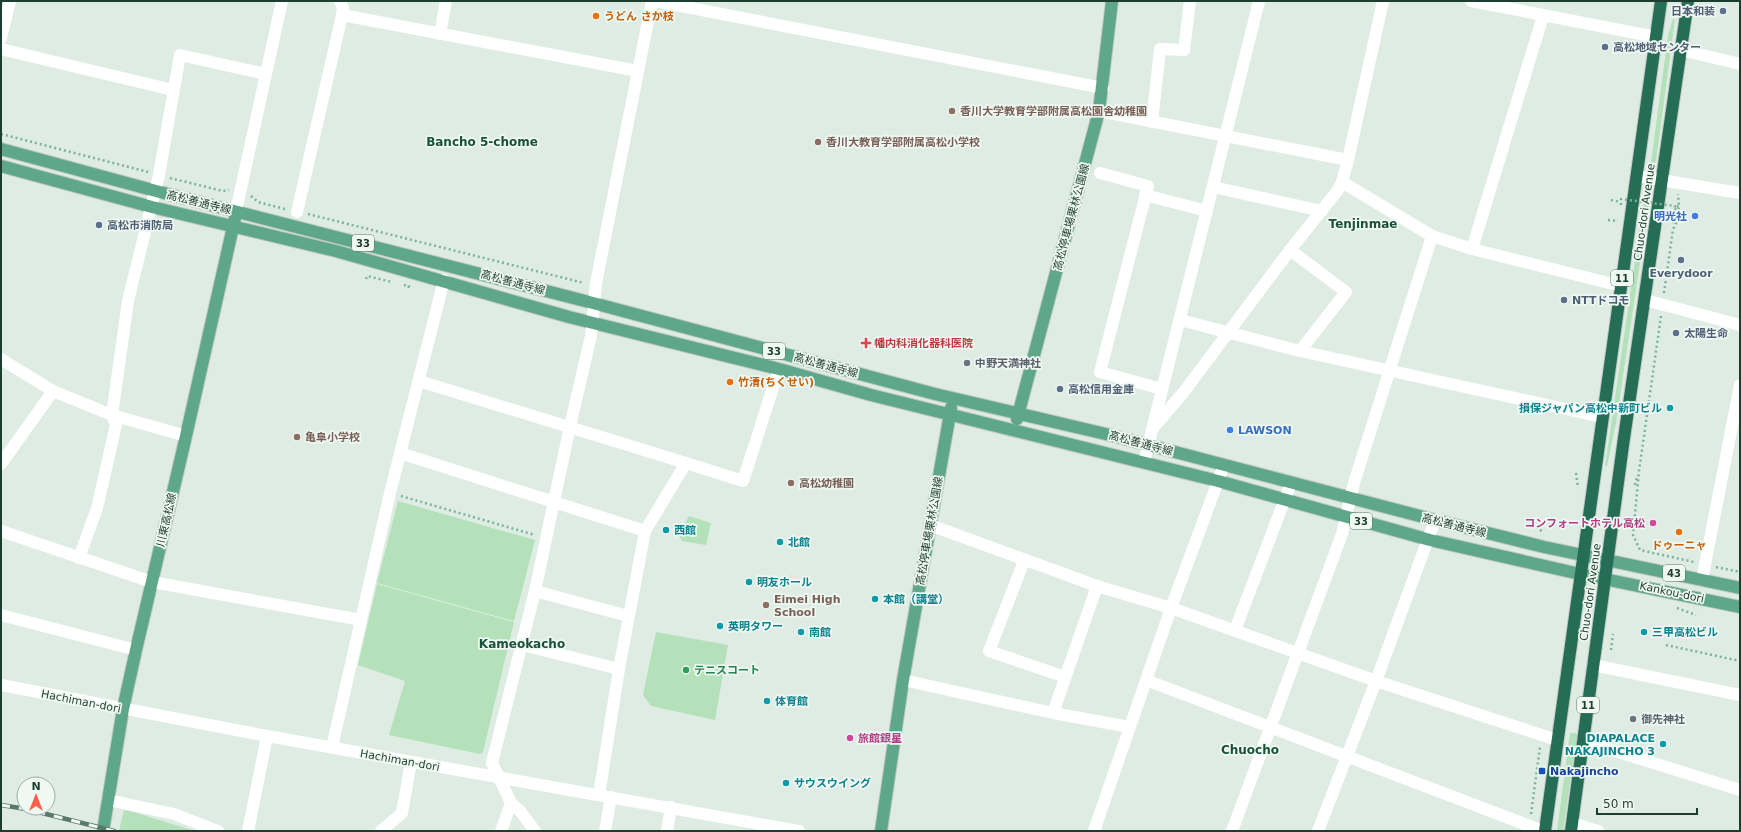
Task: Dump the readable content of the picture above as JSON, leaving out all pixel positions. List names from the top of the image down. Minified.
{"streets":{"highway":["Chuo-dori Avenue","11"],"main road":["高松善通寺線","高松停車場栗林公園線","33","川東高松線","43","Kankou-dori"],"street":["Hachiman-dori"]},"crossings":[["高松善通寺線","Chuo-dori Avenue"],["高松善通寺線","高松停車場栗林公園線"],["高松善通寺線","川東高松線"],["高松善通寺線","Kankou-dori"],["Chuo-dori Avenue","Kankou-dori"],["川東高松線","Hachiman-dori"]],"districts":["Bancho 5-chome","Tenjinmae","Kameokacho","Chuocho"],"places":{"other":["日本和装","うどん さか枝","高松地域センター","香川大学教育学部附属高松園舎幼稚園","香川大教育学部附属高松小学校","明光社","高松市消防局","Everydoor","NTTドコモ","太陽生命","中野天満神社","竹清(ちくせい)","高松信用金庫","損保ジャパン高松中新町ビル","LAWSON","亀阜小学校","高松幼稚園","コンフォートホテル高松","西館","ドゥーニャ","北館","明友ホール","本館（講堂）","Eimei High School","英明タワー","南館","三甲高松ビル","テニスコート","体育館","御先神社","旅館銀星","DIAPALACE NAKAJINCHO 3","サウスウイング"],"health":["幡内科消化器科医院"],"transit":["Nakajincho"]},"scale_bar":"50 m","north":"top"}
